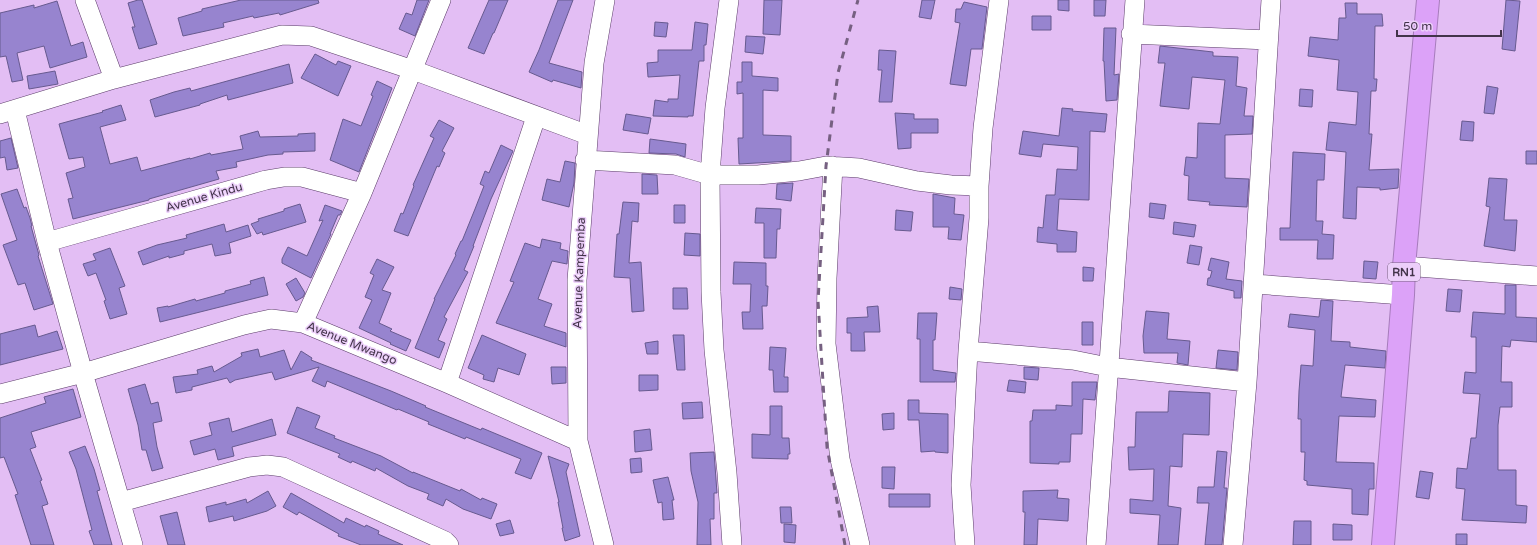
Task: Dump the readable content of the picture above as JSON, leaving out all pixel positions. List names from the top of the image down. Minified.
{"streets":{"highway":["RN1"],"street":["Avenue Kindu","Avenue Kampemba","Avenue Mwango"]},"crossings":[["Avenue Kampemba","Avenue Mwango"]],"scale_bar":"50 m"}
